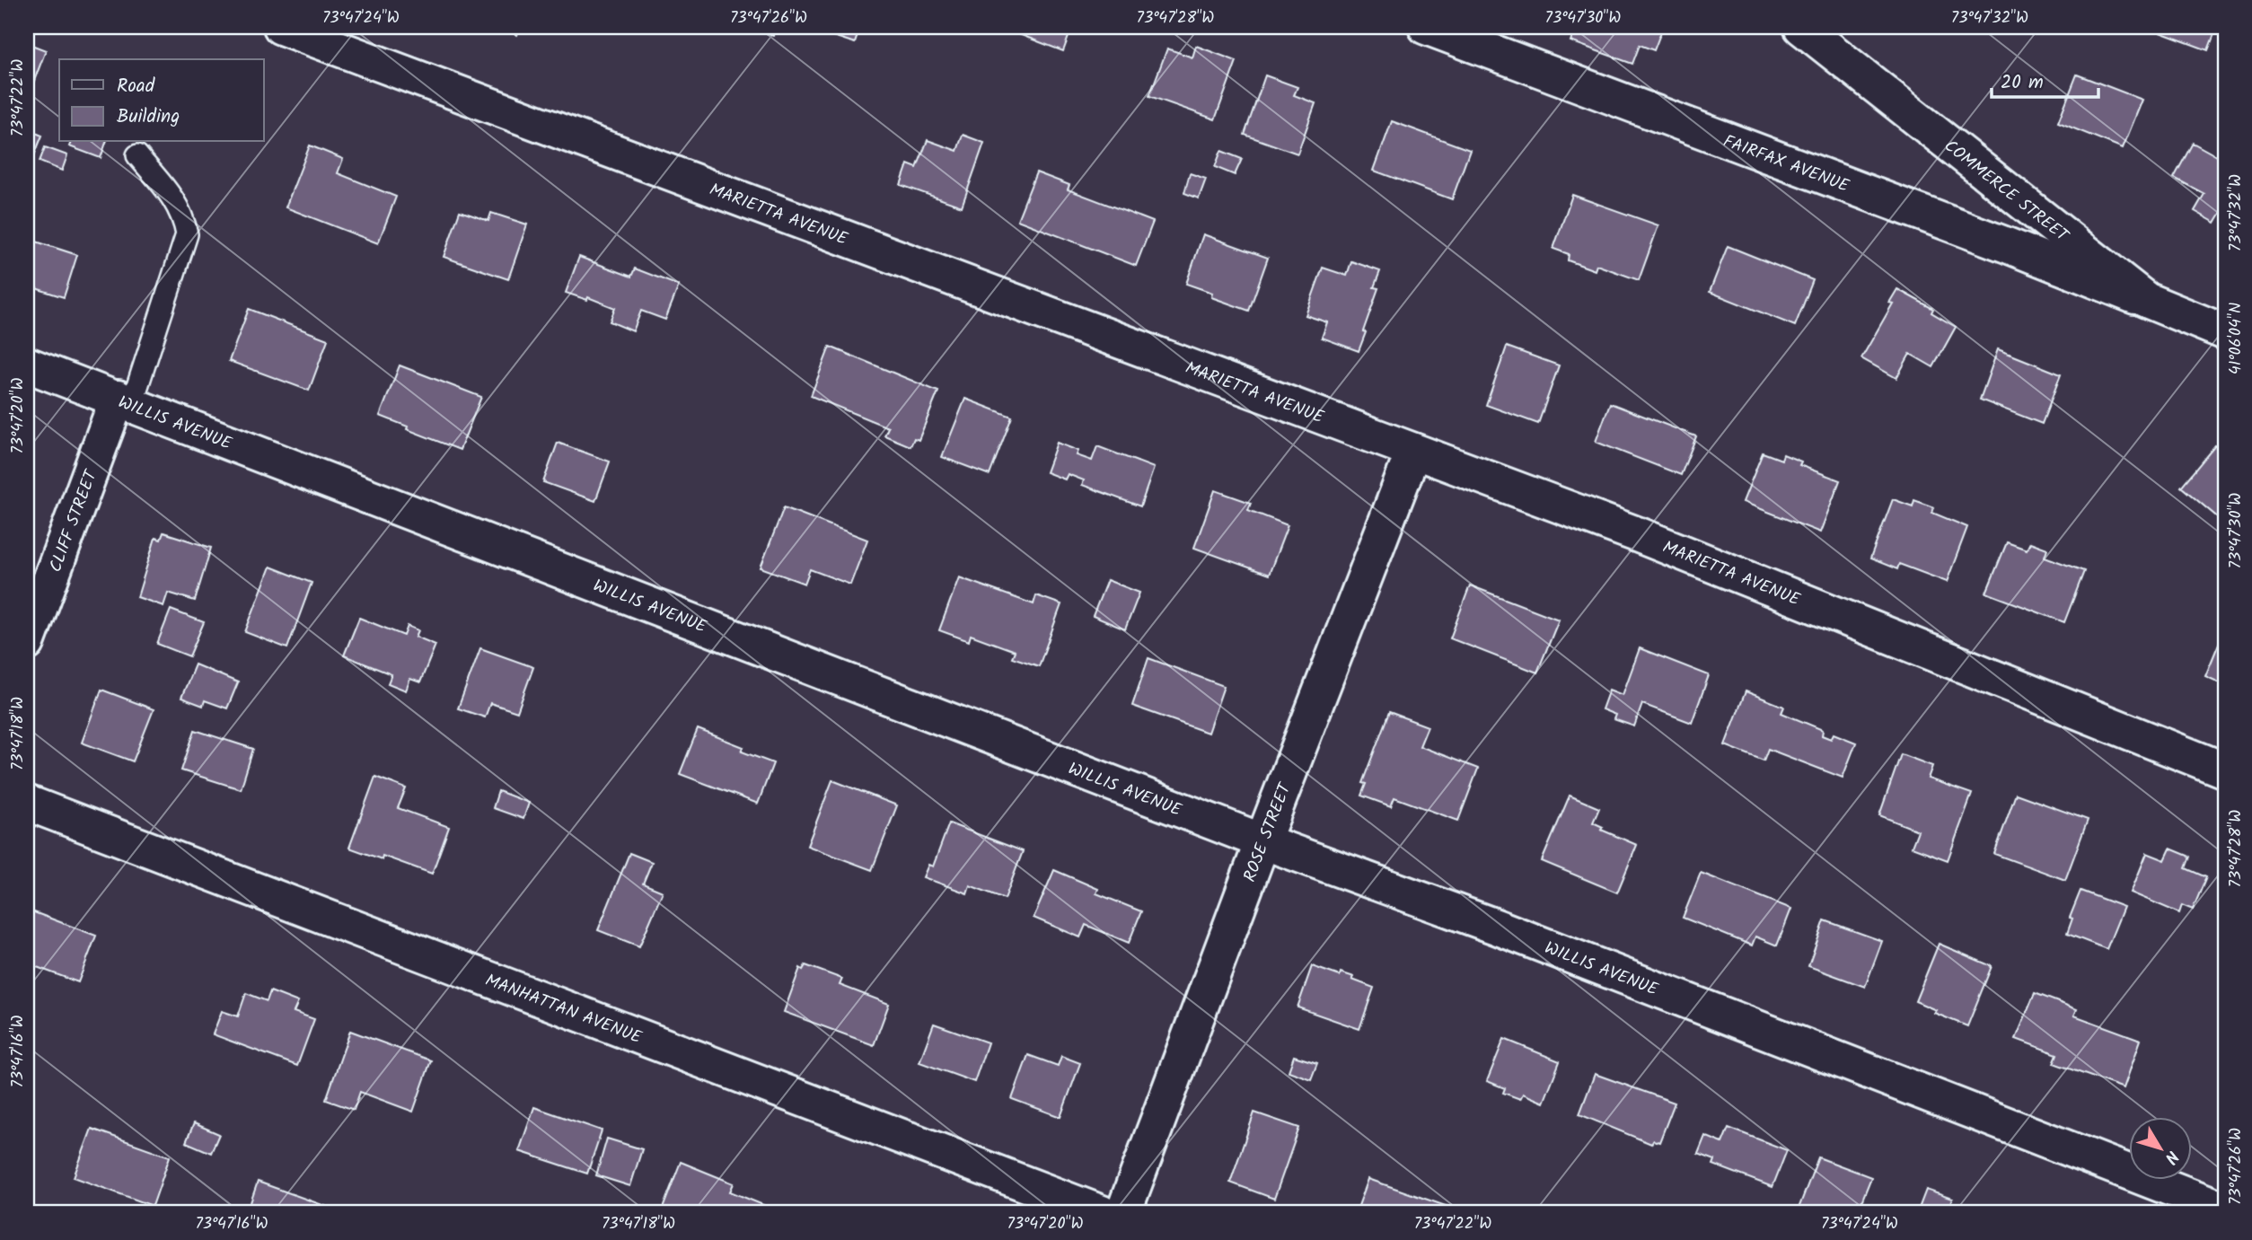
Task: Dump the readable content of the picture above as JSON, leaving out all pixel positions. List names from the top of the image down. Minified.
{"streets":{"street":["FAIRFAX AVENUE","COMMERCE STREET","MARIETTA AVENUE","WILLIS AVENUE","CLIFF STREET","ROSE STREET","MANHATTAN AVENUE"]},"crossings":[["FAIRFAX AVENUE","COMMERCE STREET"],["MARIETTA AVENUE","ROSE STREET"],["WILLIS AVENUE","CLIFF STREET"],["WILLIS AVENUE","ROSE STREET"]],"legend":["Road","Building"],"scale_bar":"20 m","north":"bottom right","coordinates":["73°47'24\"W","73°47'26\"W","73°47'28\"W","73°47'30\"W","73°47'32\"W","73°47'22\"W","41°06'04\"N","73°47'20\"W","73°47'18\"W","73°47'16\"W"]}
